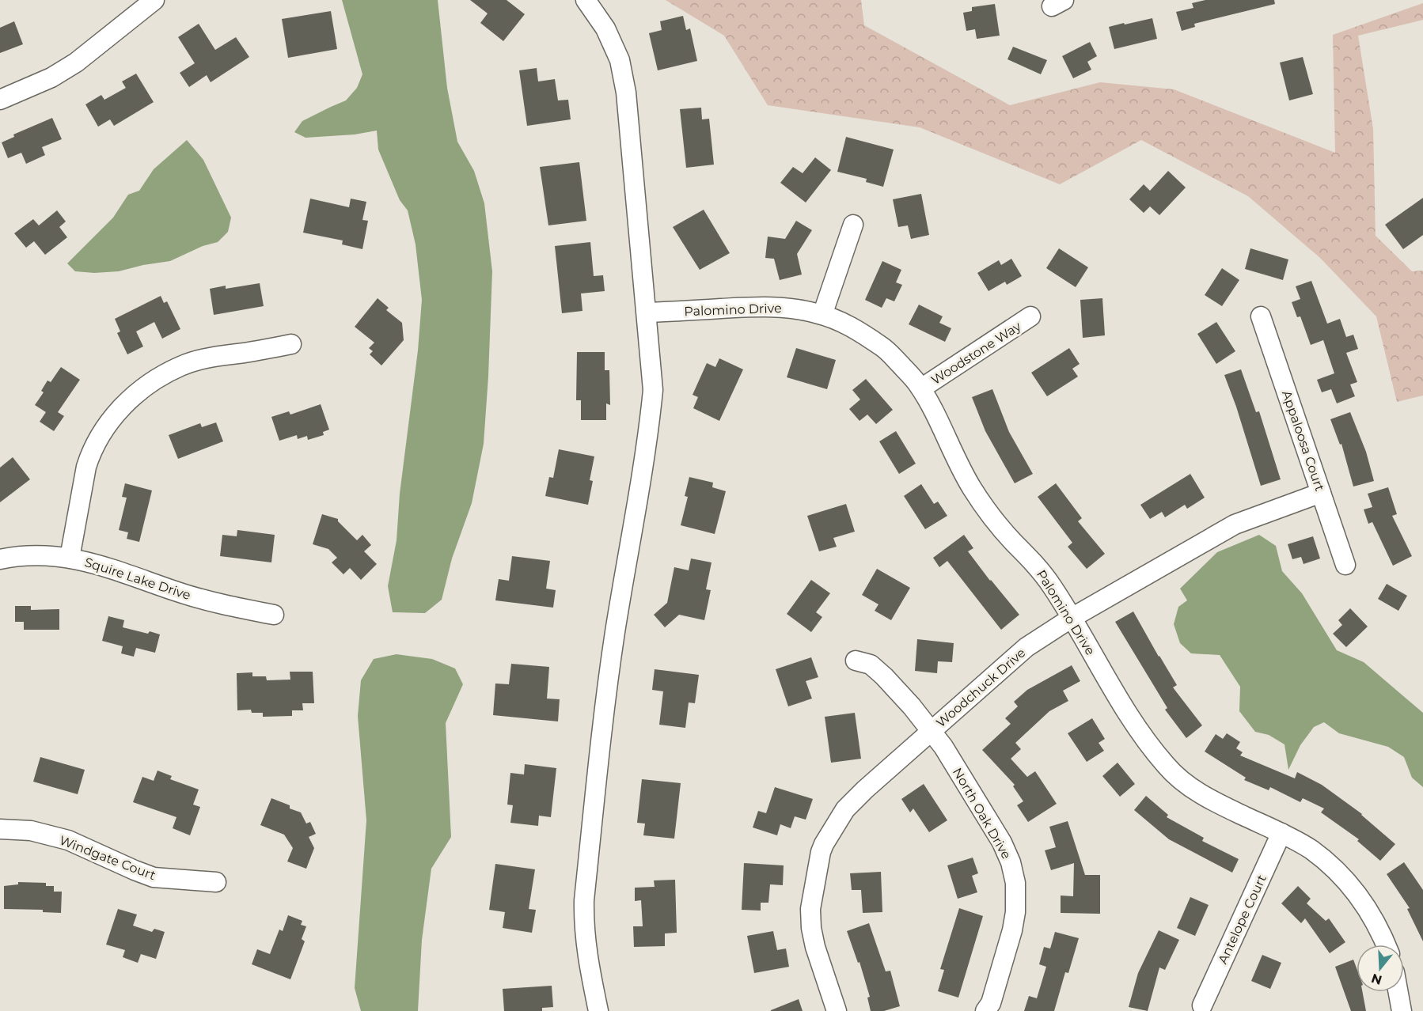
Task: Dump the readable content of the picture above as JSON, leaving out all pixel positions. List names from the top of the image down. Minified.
{"streets":{"street":["Palomino Drive","Woodstone Way","Appaloosa Court","Squire Lake Drive","Woodchuck Drive","North Oak Drive","Windgate Court","Antelope Court"]},"crossings":[["Palomino Drive","Woodstone Way"],["Palomino Drive","Woodchuck Drive"],["Palomino Drive","Antelope Court"],["Appaloosa Court","Woodchuck Drive"],["Woodchuck Drive","North Oak Drive"]],"north":"bottom"}
